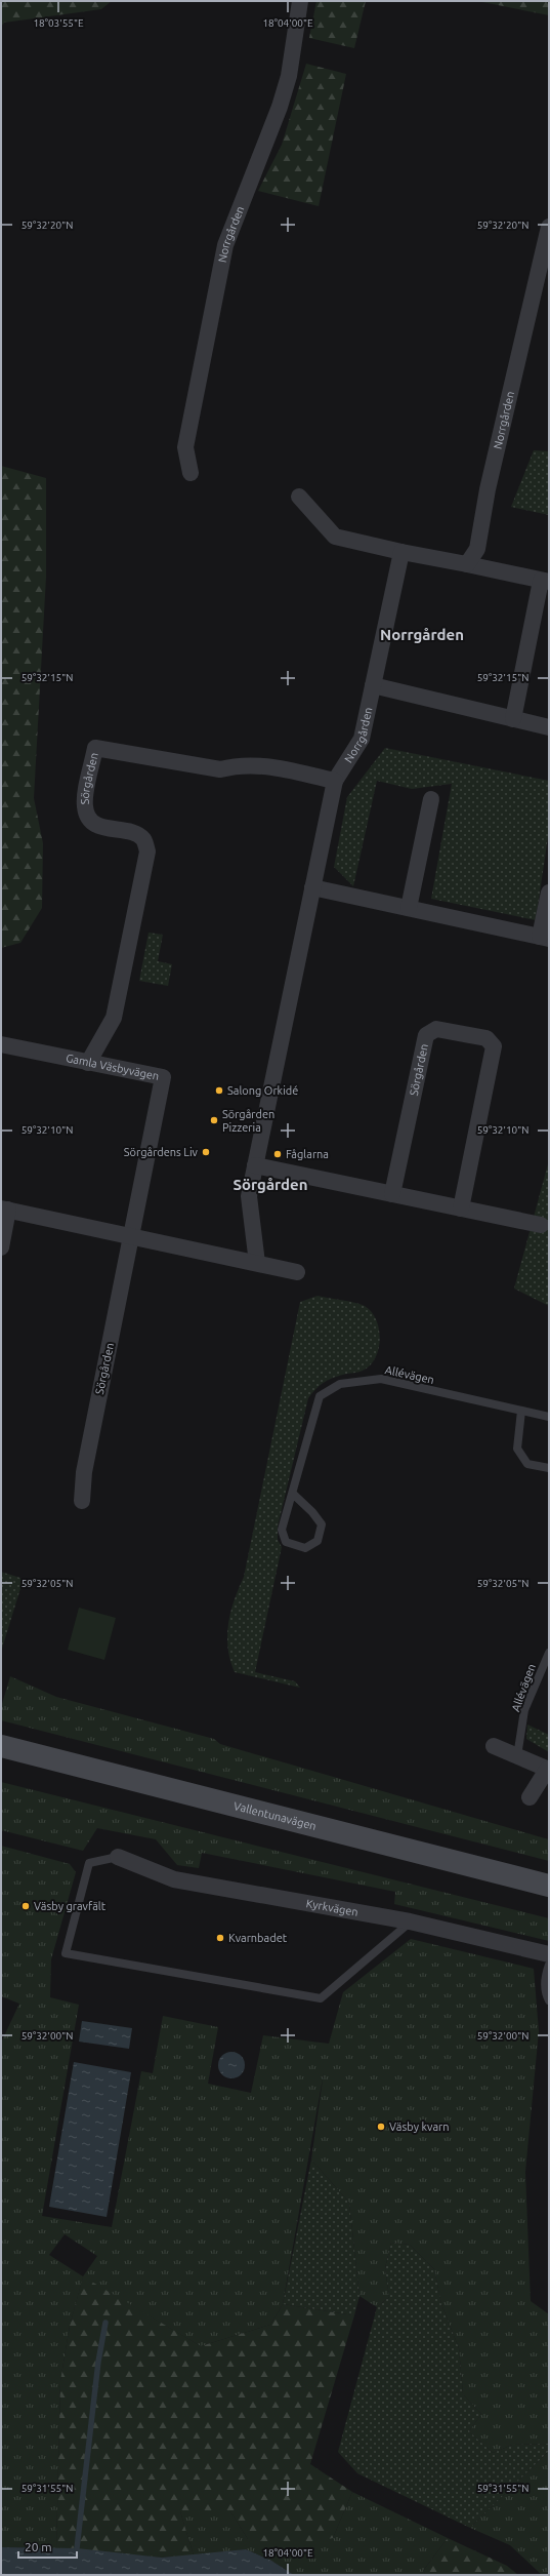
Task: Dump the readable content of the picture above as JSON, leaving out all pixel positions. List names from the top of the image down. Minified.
{"streets":{"main road":["Vallentunavägen"],"street":["Norrgården","Sörgården","Gamla Väsbyvägen","Kyrkvägen"],"lane":["Allévägen"]},"crossings":[["Norrgården","Sörgården"],["Sörgården","Gamla Väsbyvägen"]],"districts":["Norrgården","Sörgården"],"places":["Salong Orkidé","Sörgården Pizzeria","Sörgårdens Liv","Fåglarna","Väsby gravfält","Kvarnbadet","Väsby kvarn"],"scale_bar":"20 m","coordinates":["18°03'55\"E","18°04'00\"E","59°32'20\"N","59°32'15\"N","59°32'10\"N","59°32'05\"N","59°32'00\"N","59°31'55\"N"]}
